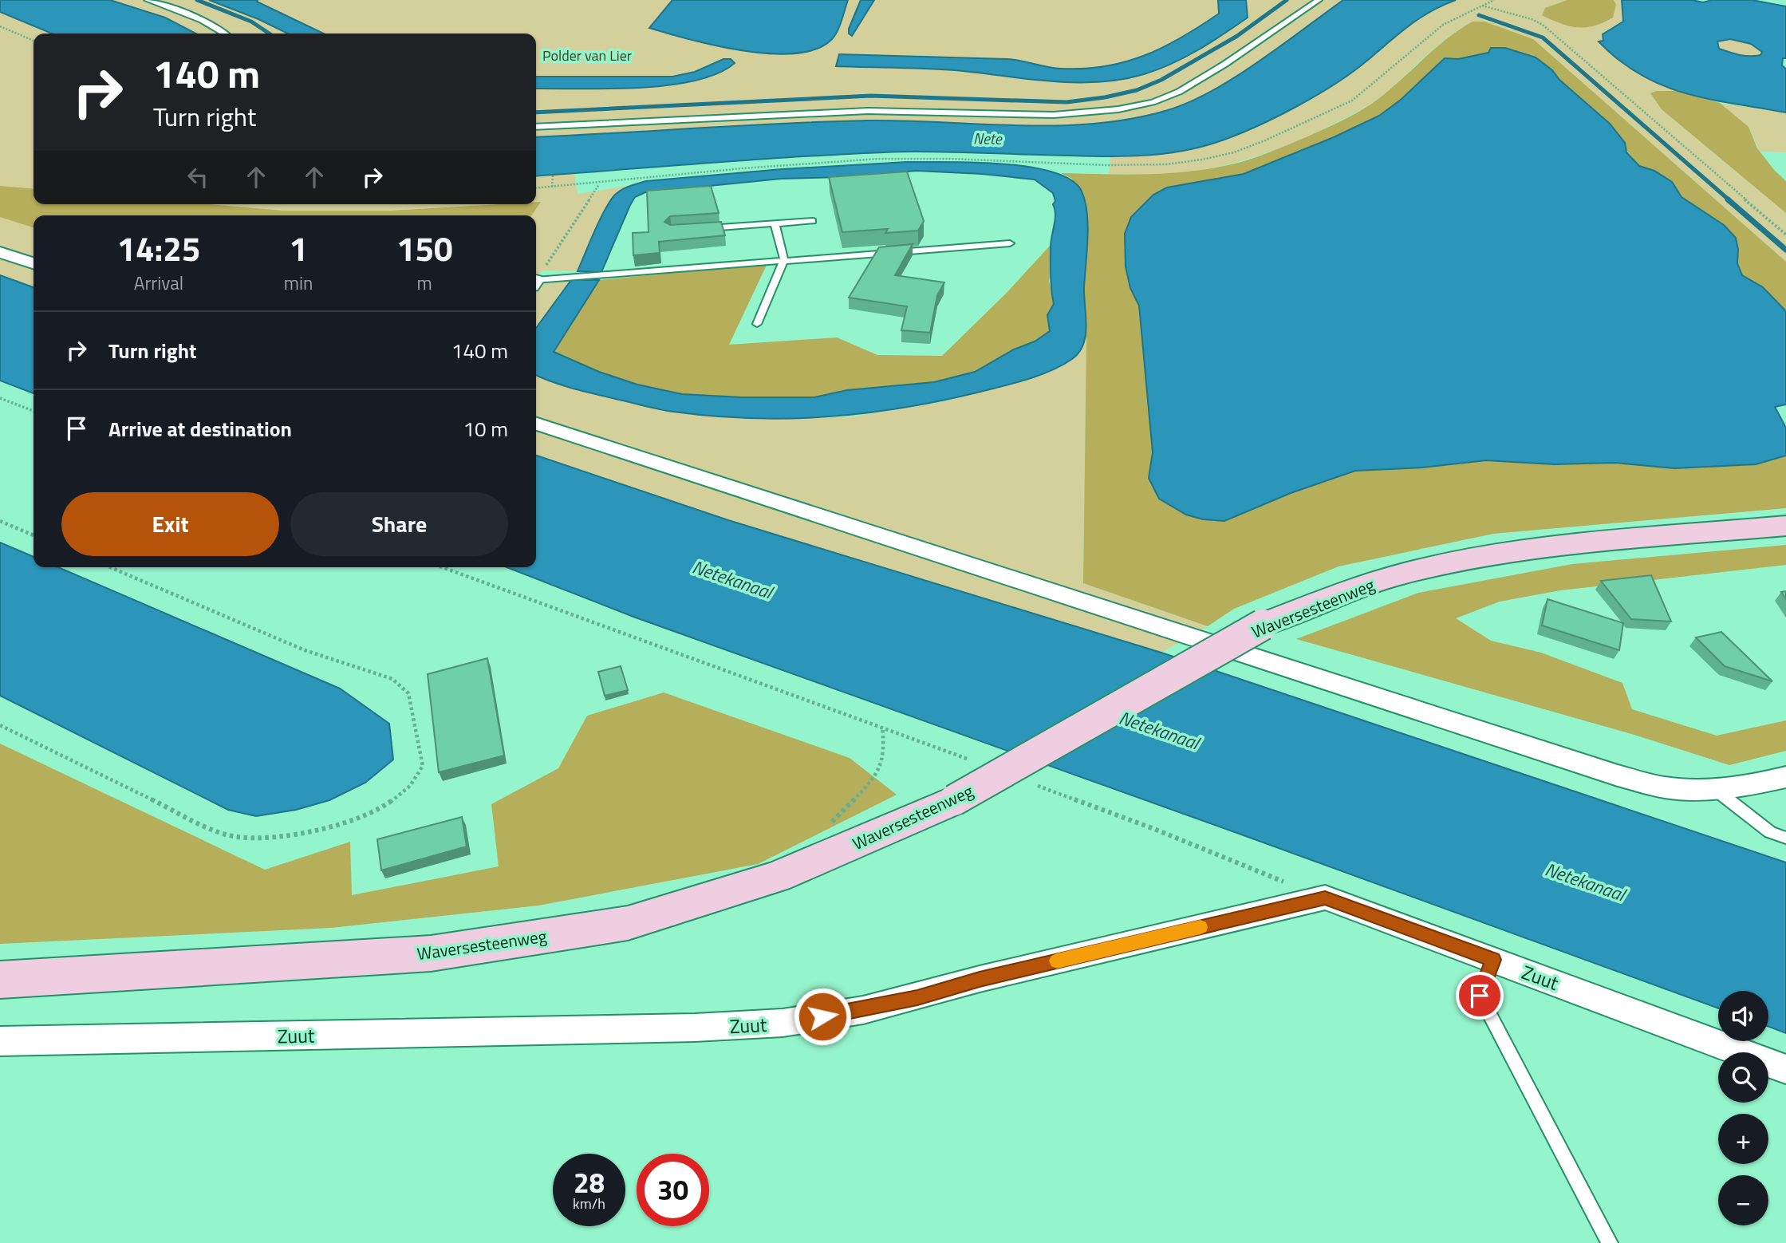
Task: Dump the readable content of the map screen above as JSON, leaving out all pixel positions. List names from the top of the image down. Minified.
{"streets":{"main road":["Waversesteenweg"],"street":["Zuut"]},"water":["Nete","Netekanaal"],"parks":["Polder van Lier"],"page":{"turn":["140 m","Turn right"],"eta":["14:25","Arrival","1","min","150","m"],"list":[{"name":"Turn right","value":"140 m"},{"name":"Arrive at destination","value":"10 m"}],"buttons":["Exit","Share"],"map_buttons":["+","−"],"speed":"28 km/h","limit":"30"}}
